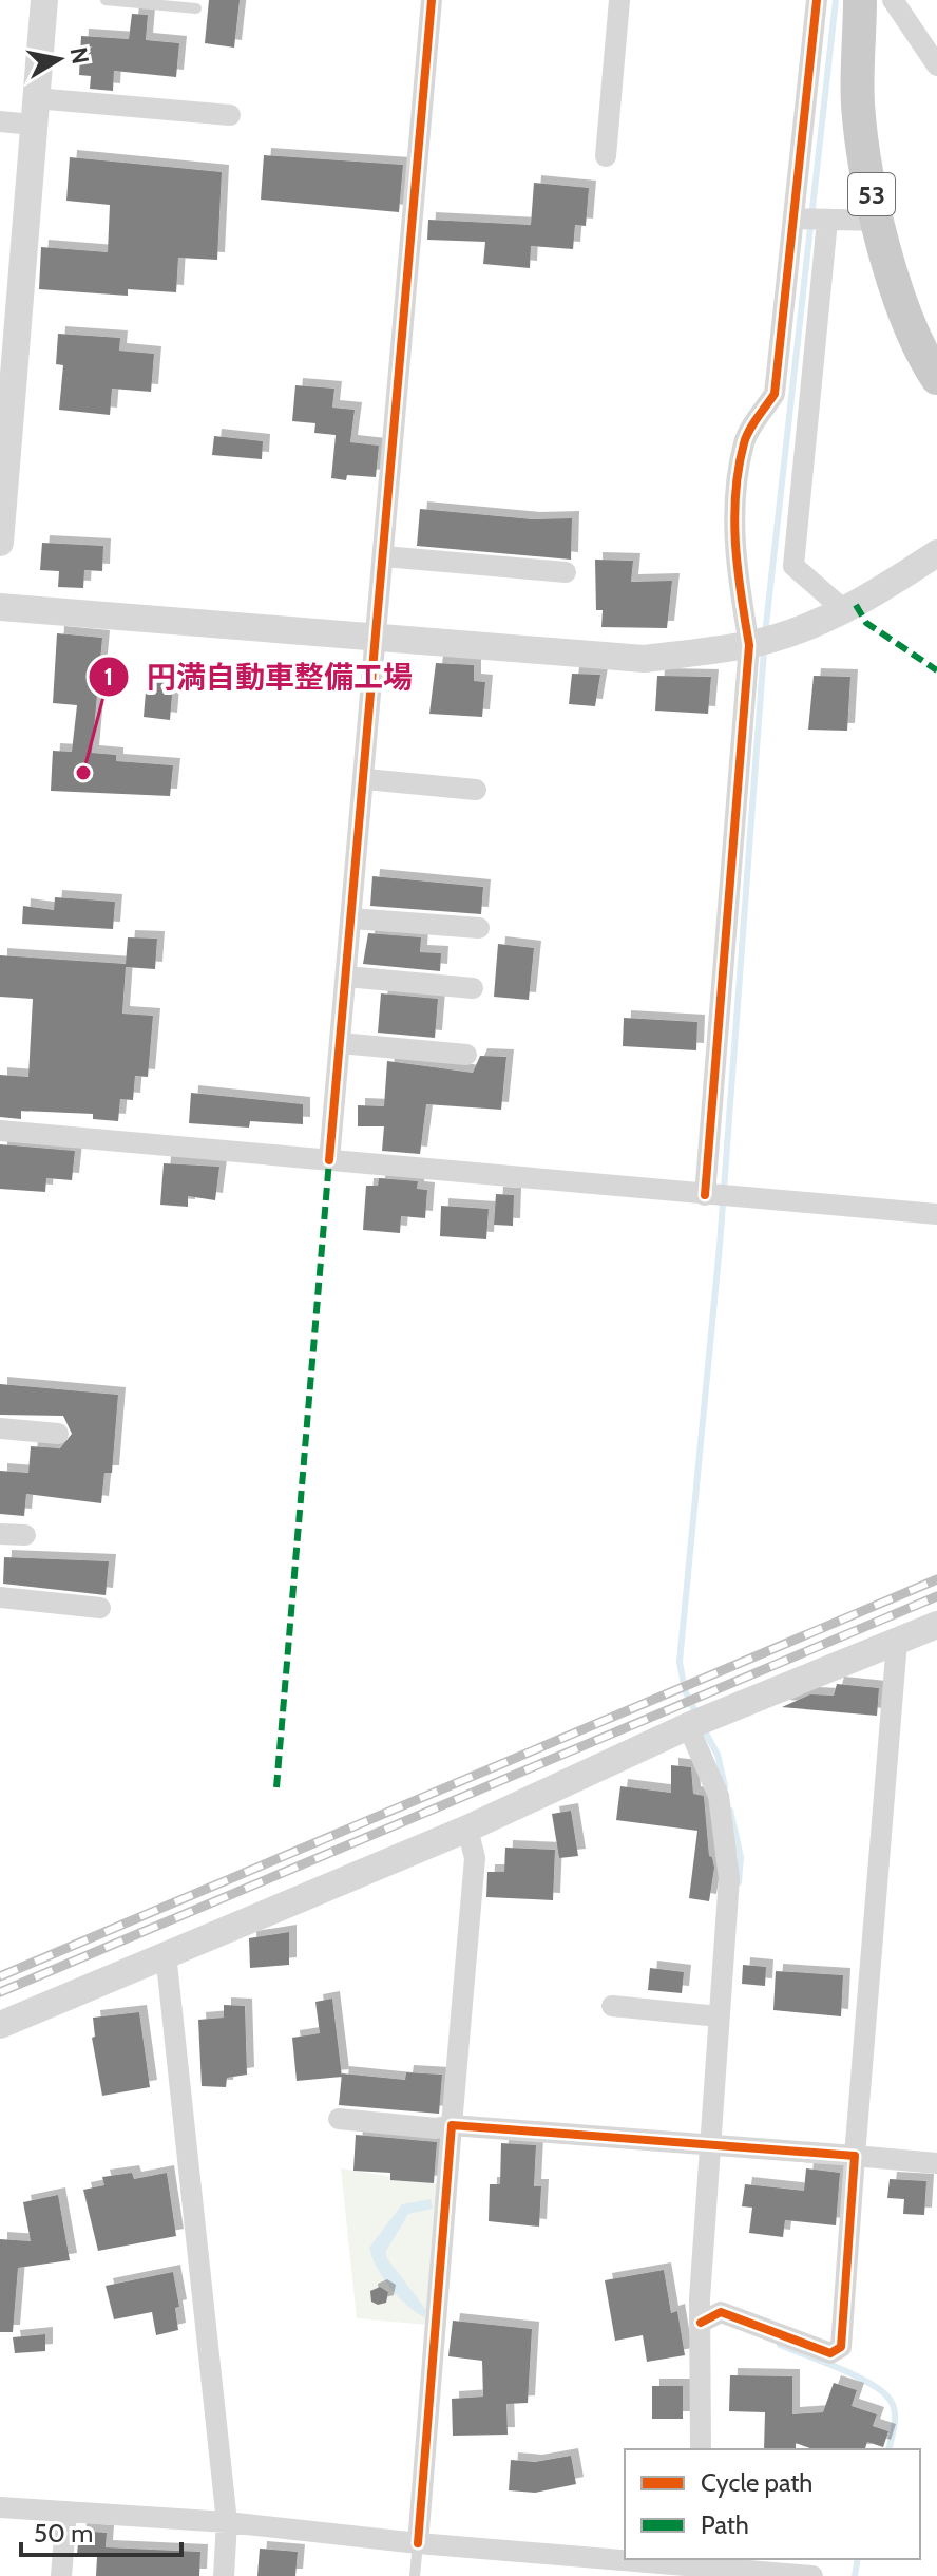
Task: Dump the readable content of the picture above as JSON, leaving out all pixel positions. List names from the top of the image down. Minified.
{"streets":{"main road":["53"]},"places":["円満自動車整備工場"],"legend":["Cycle path","Path"],"scale_bar":"50 m","north":"right"}
